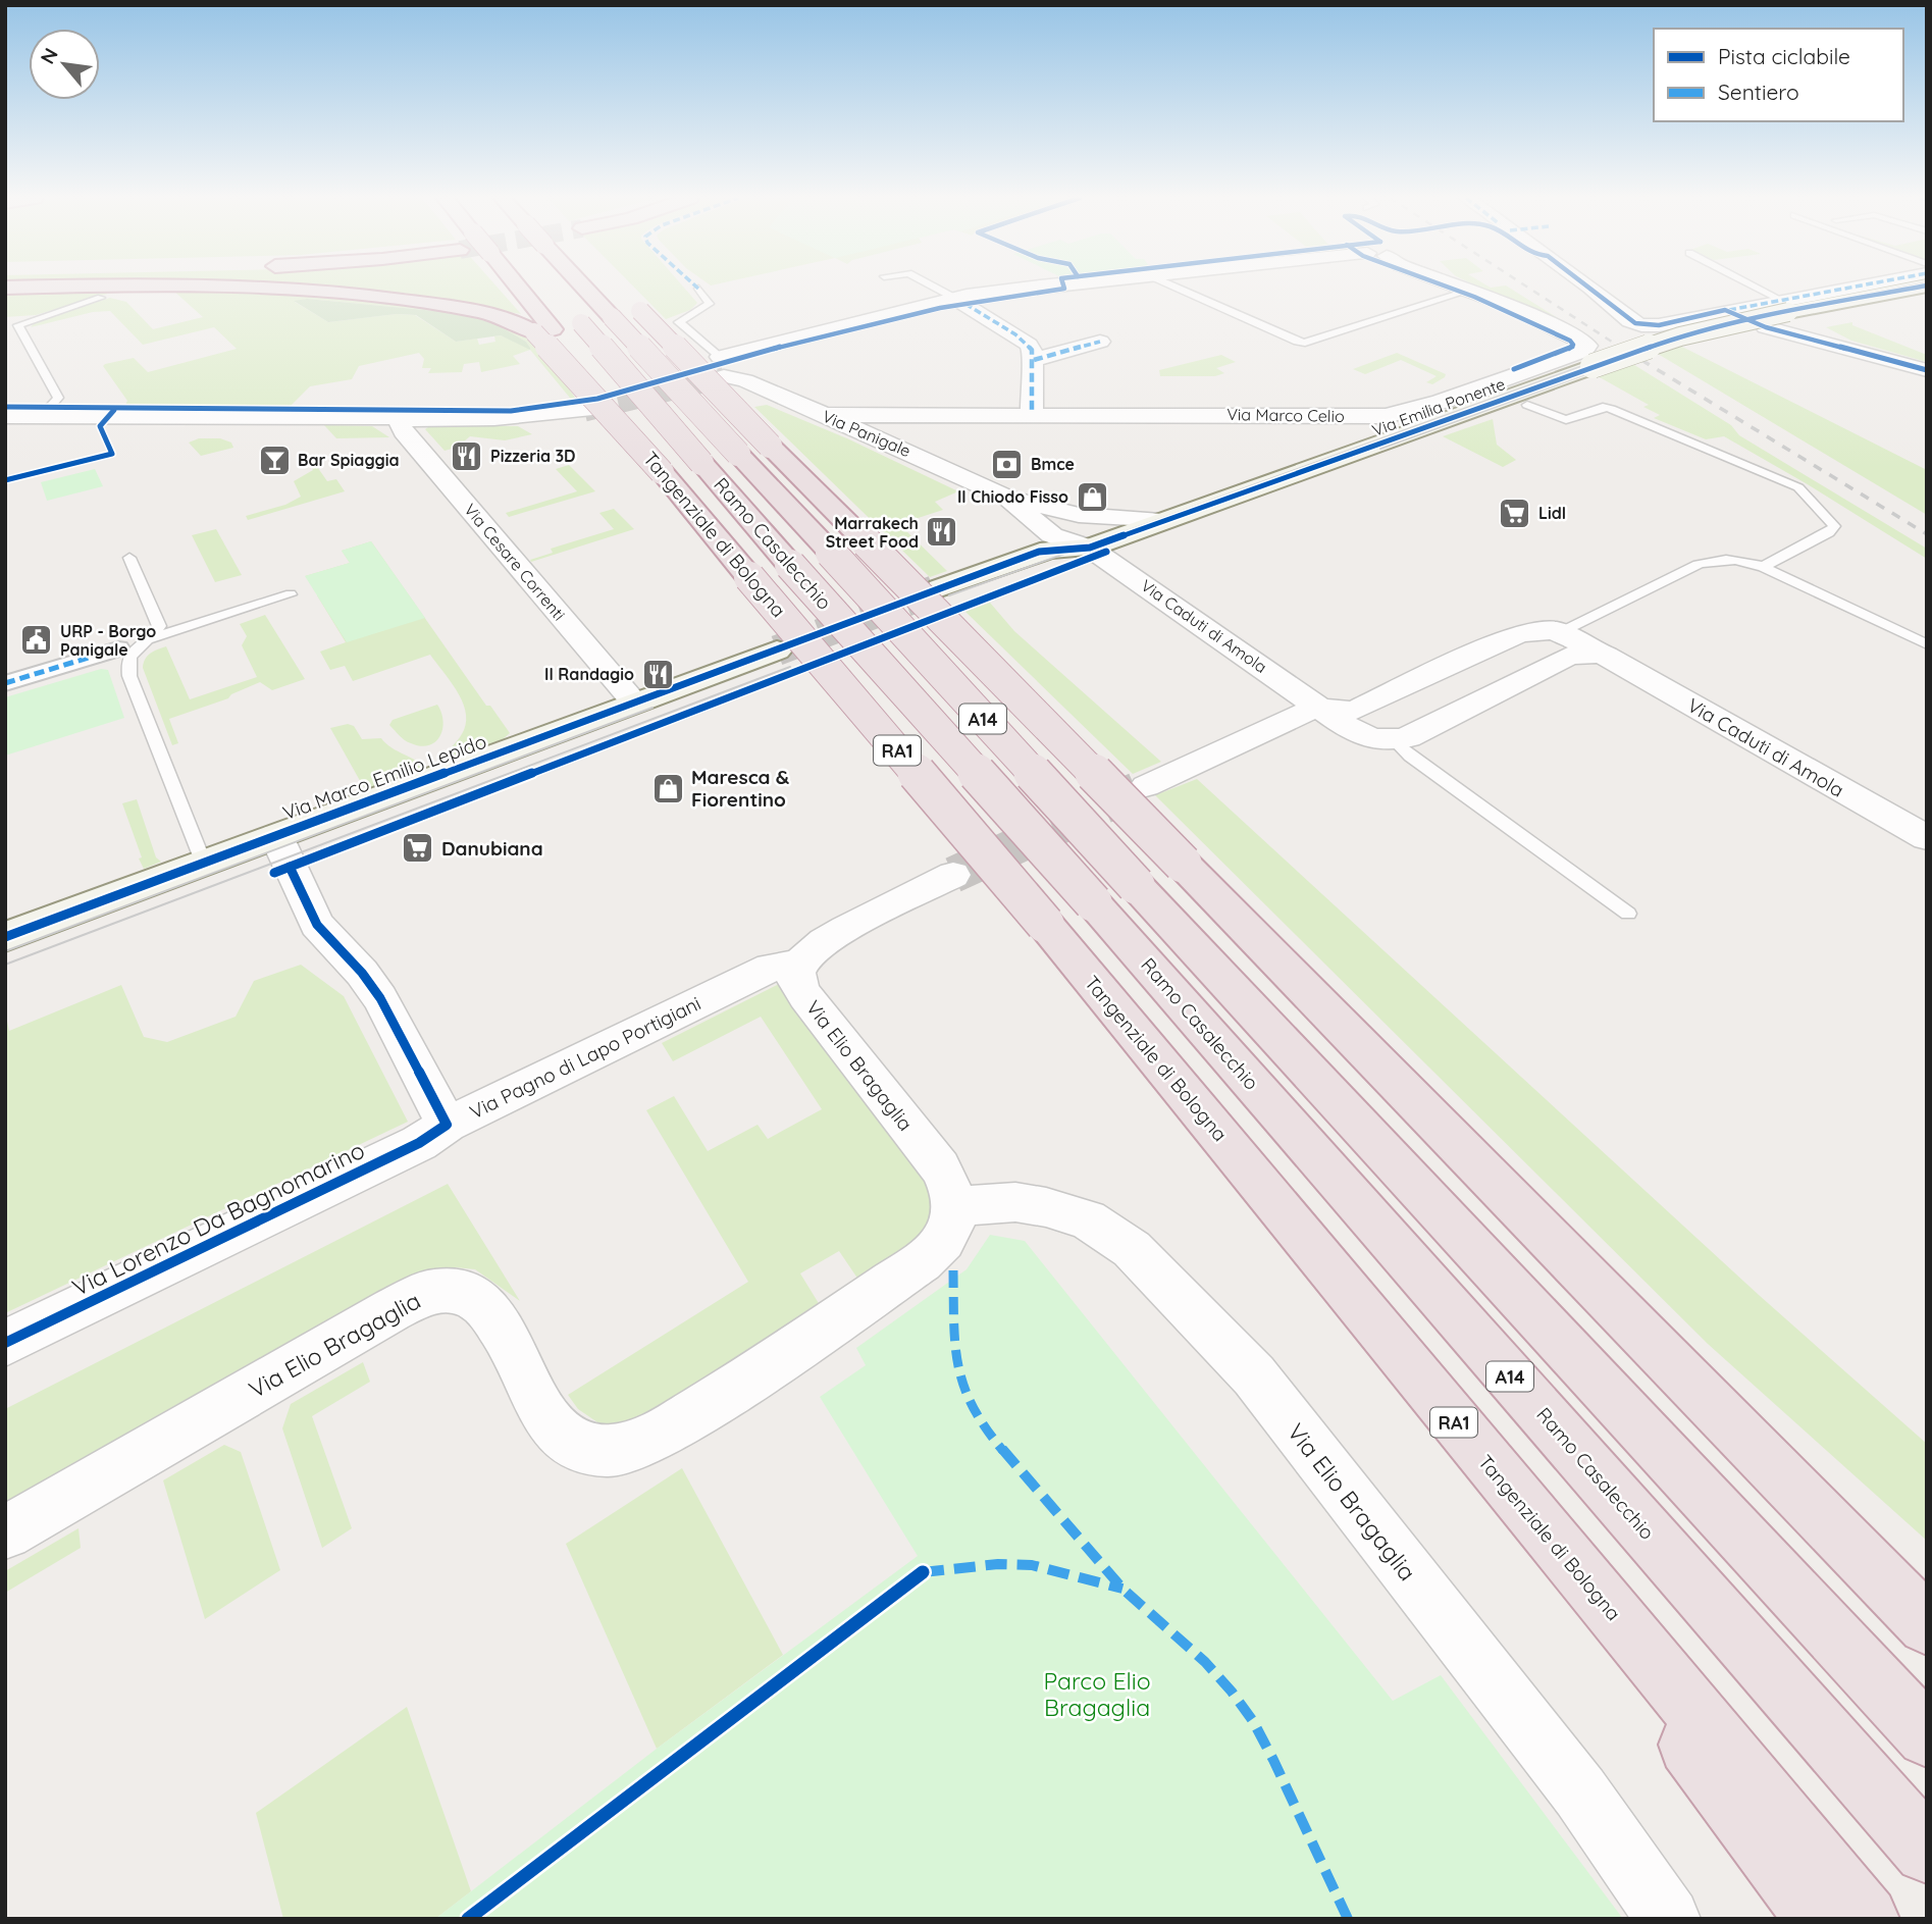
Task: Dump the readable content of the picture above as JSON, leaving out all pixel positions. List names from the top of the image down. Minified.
{"streets":{"highway":["Tangenziale di Bologna","Ramo Casalecchio","A14","RA1"],"main road":["Via Emilia Ponente","Via Marco Emilio Lepido"],"street":["Via Marco Celio","Via Panigale","Via Cesare Correnti","Via Caduti di Amola","Via Pagno di Lapo Portigiani","Via Elio Bragaglia","Via Lorenzo Da Bagnomarino"]},"crossings":[["Via Emilia Ponente","Via Panigale"],["Via Emilia Ponente","Via Caduti di Amola"],["Via Marco Celio","Via Panigale"],["Tangenziale di Bologna","RA1"],["Via Cesare Correnti","Via Marco Emilio Lepido"],["Via Marco Emilio Lepido","Via Pagno di Lapo Portigiani"],["Via Pagno di Lapo Portigiani","Via Elio Bragaglia"],["Via Pagno di Lapo Portigiani","Via Lorenzo Da Bagnomarino"]],"parks":["Parco Elio Bragaglia"],"places":{"restaurant":["Pizzeria 3D","Marrakech Street Food","Il Randagio"],"bar":["Bar Spiaggia"],"bank":["Bmce"],"shop":["Il Chiodo Fisso","Maresca & Fiorentino"],"supermarket":["Lidl","Danubiana"],"public building":["URP - Borgo Panigale"]},"legend":["Pista ciclabile","Sentiero"],"north":"top left"}
